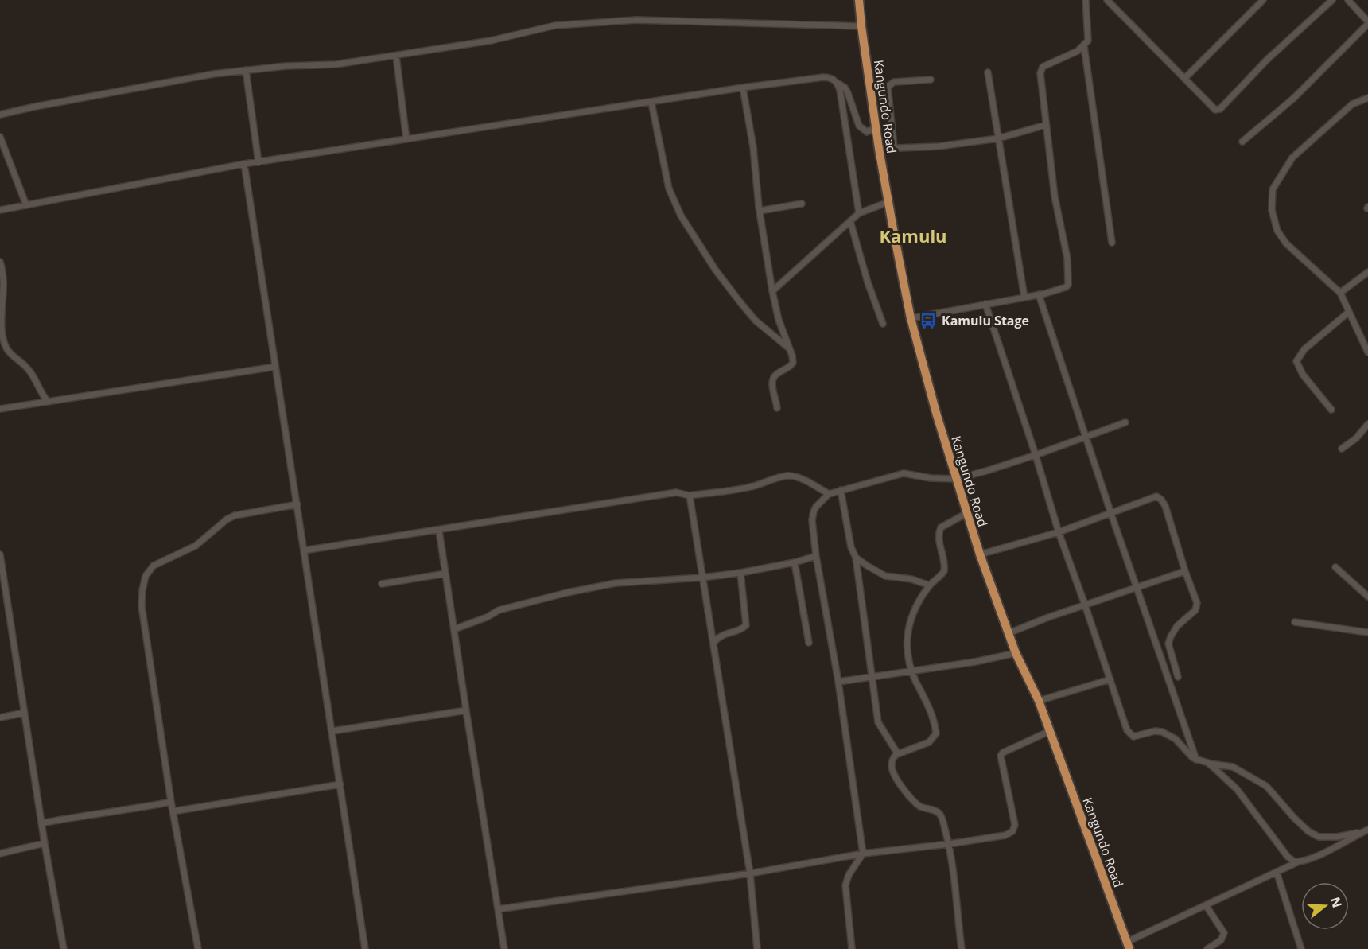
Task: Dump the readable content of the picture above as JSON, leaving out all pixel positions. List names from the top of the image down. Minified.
{"streets":{"highway":["Kangundo Road"]},"districts":["Kamulu"],"places":{"bus stop":["Kamulu Stage"]},"north":"right"}
